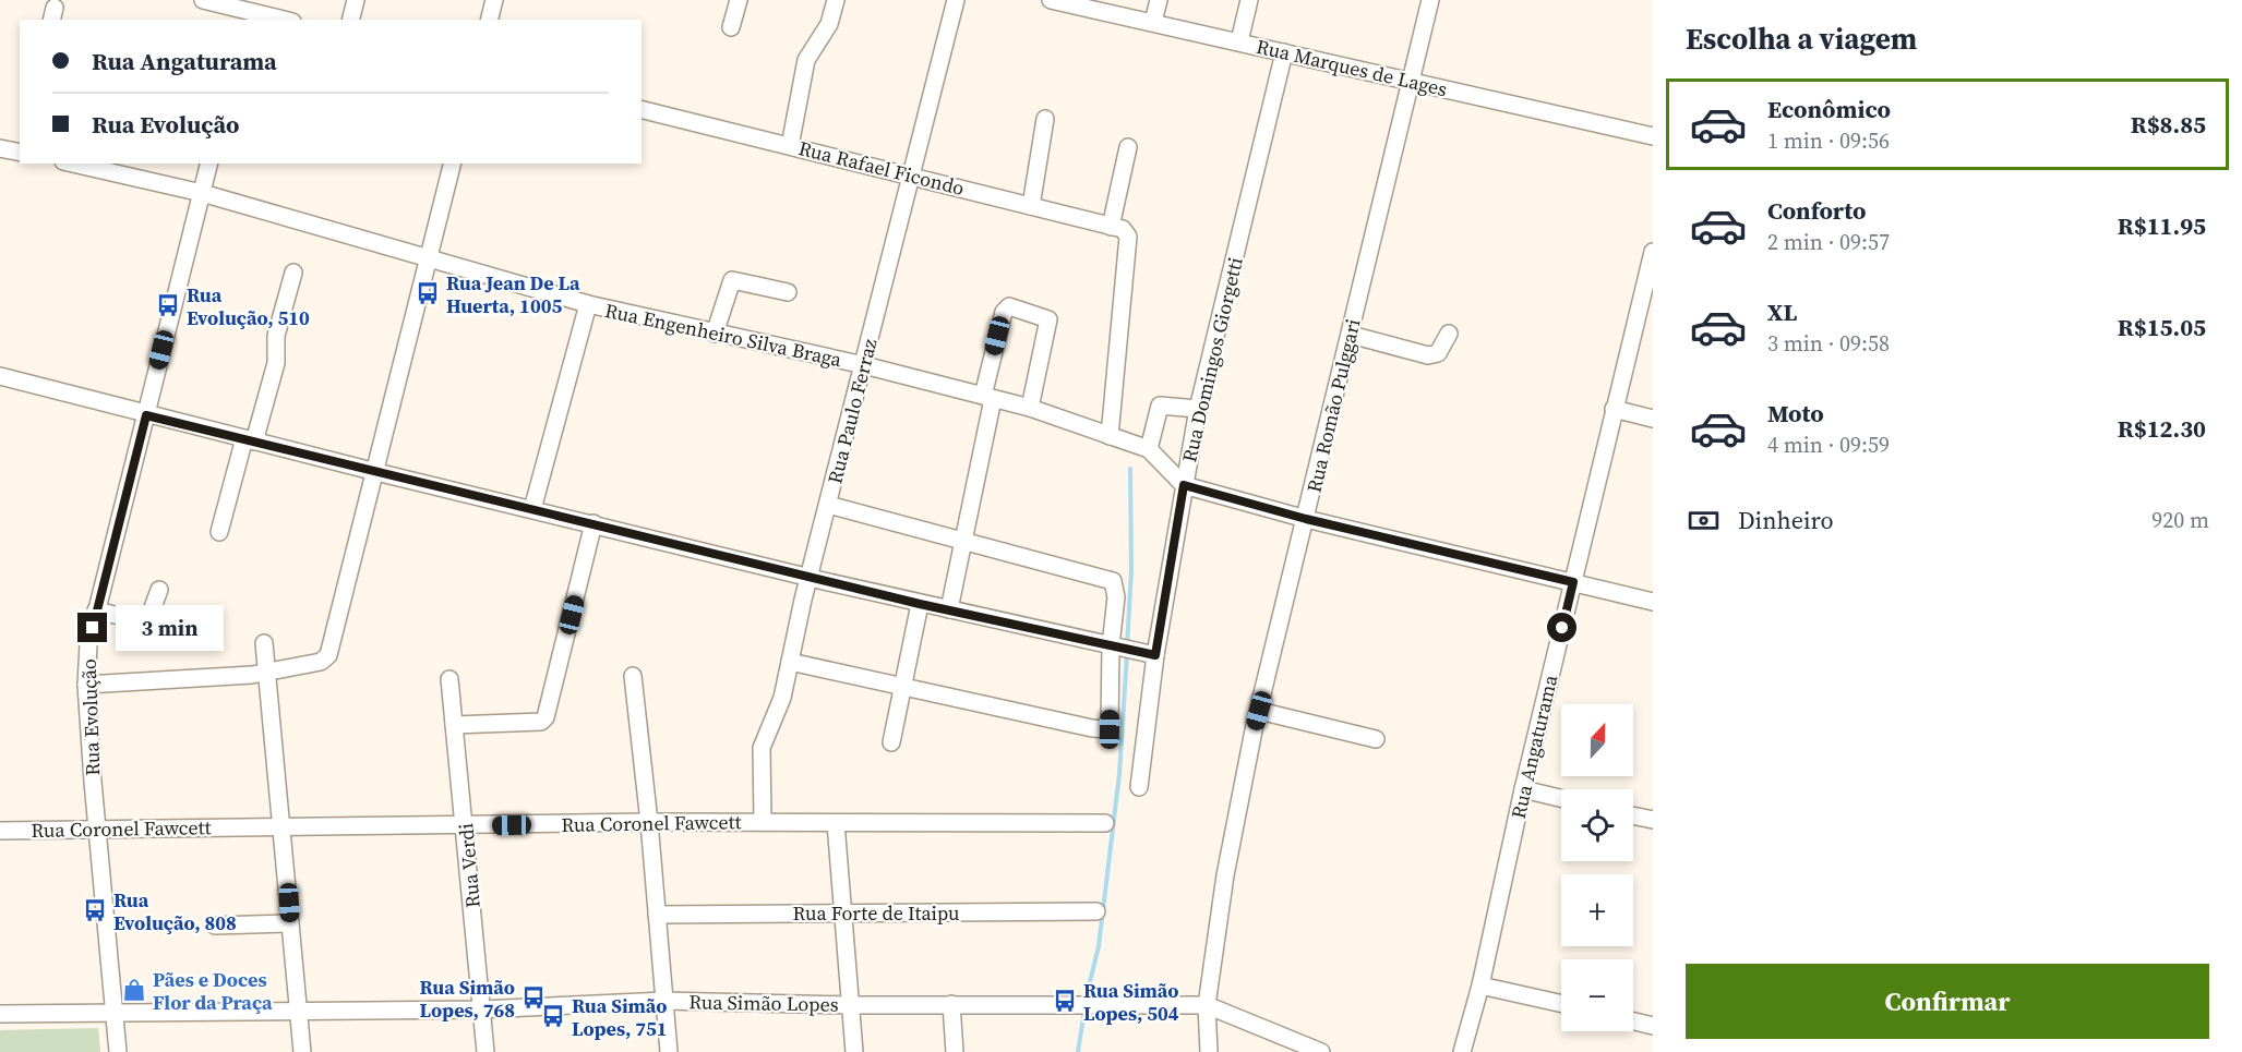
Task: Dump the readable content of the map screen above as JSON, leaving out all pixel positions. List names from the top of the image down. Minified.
{"streets":{"street":["Rua Marques de Lages","Rua Rafael Ficondo","Rua Engenheiro Silva Braga","Rua Domingos Giorgetti","Rua Romão Pulggari","Rua Paulo Ferraz","Rua Evolução","Rua Angaturama","Rua Coronel Fawcett","Rua Verdi","Rua Forte de Itaipu","Rua Simão Lopes"]},"crossings":[["Rua Marques de Lages","Rua Domingos Giorgetti"],["Rua Marques de Lages","Rua Romão Pulggari"],["Rua Rafael Ficondo","Rua Paulo Ferraz"],["Rua Engenheiro Silva Braga","Rua Paulo Ferraz"],["Rua Engenheiro Silva Braga","Rua Evolução"],["Rua Romão Pulggari","Rua Simão Lopes"],["Rua Paulo Ferraz","Rua Coronel Fawcett"],["Rua Evolução","Rua Coronel Fawcett"],["Rua Evolução","Rua Simão Lopes"],["Rua Coronel Fawcett","Rua Verdi"],["Rua Verdi","Rua Simão Lopes"]],"places":{"bus stop":["Rua Jean De La Huerta, 1005","Rua Evolução, 510","Rua Evolução, 808","Rua Simão Lopes, 768","Rua Simão Lopes, 504","Rua Simão Lopes, 751"],"shop":["Pães e Doces Flor da Praça"]},"north":"top","page":{"heading":"Escolha a viagem","banner":["Rua Angaturama","Rua Evolução"],"list":[{"name":"Econômico","note":"1 min · 09:56","value":"R$8.85"},{"name":"Conforto","note":"2 min · 09:57","value":"R$11.95"},{"name":"XL","note":"3 min · 09:58","value":"R$15.05"},{"name":"Moto","note":"4 min · 09:59","value":"R$12.30"}],"pay":["Dinheiro","920 m"],"bubble":"3 min","map_buttons":["+","−"],"buttons":"Confirmar"}}
